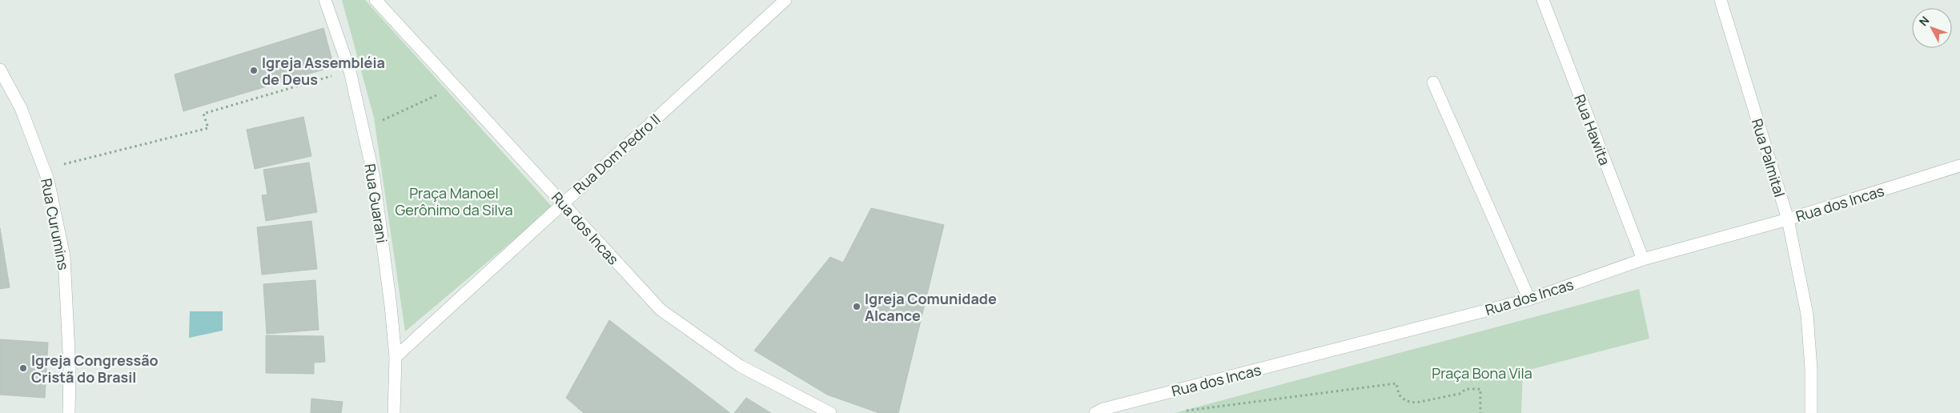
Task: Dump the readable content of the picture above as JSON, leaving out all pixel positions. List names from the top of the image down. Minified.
{"streets":{"street":["Rua Hawita","Rua Dom Pedro II","Rua Palmital","Rua Guarani","Rua dos Incas","Rua Curumins"]},"crossings":[["Rua Hawita","Rua dos Incas"],["Rua Dom Pedro II","Rua Guarani"],["Rua Dom Pedro II","Rua dos Incas"],["Rua Palmital","Rua dos Incas"]],"parks":["Praça Manoel Gerônimo da Silva","Praça Bona Vila"],"places":["Igreja Assembléia de Deus","Igreja Comunidade Alcance","Igreja Congressão Cristã do Brasil"],"north":"top left"}
